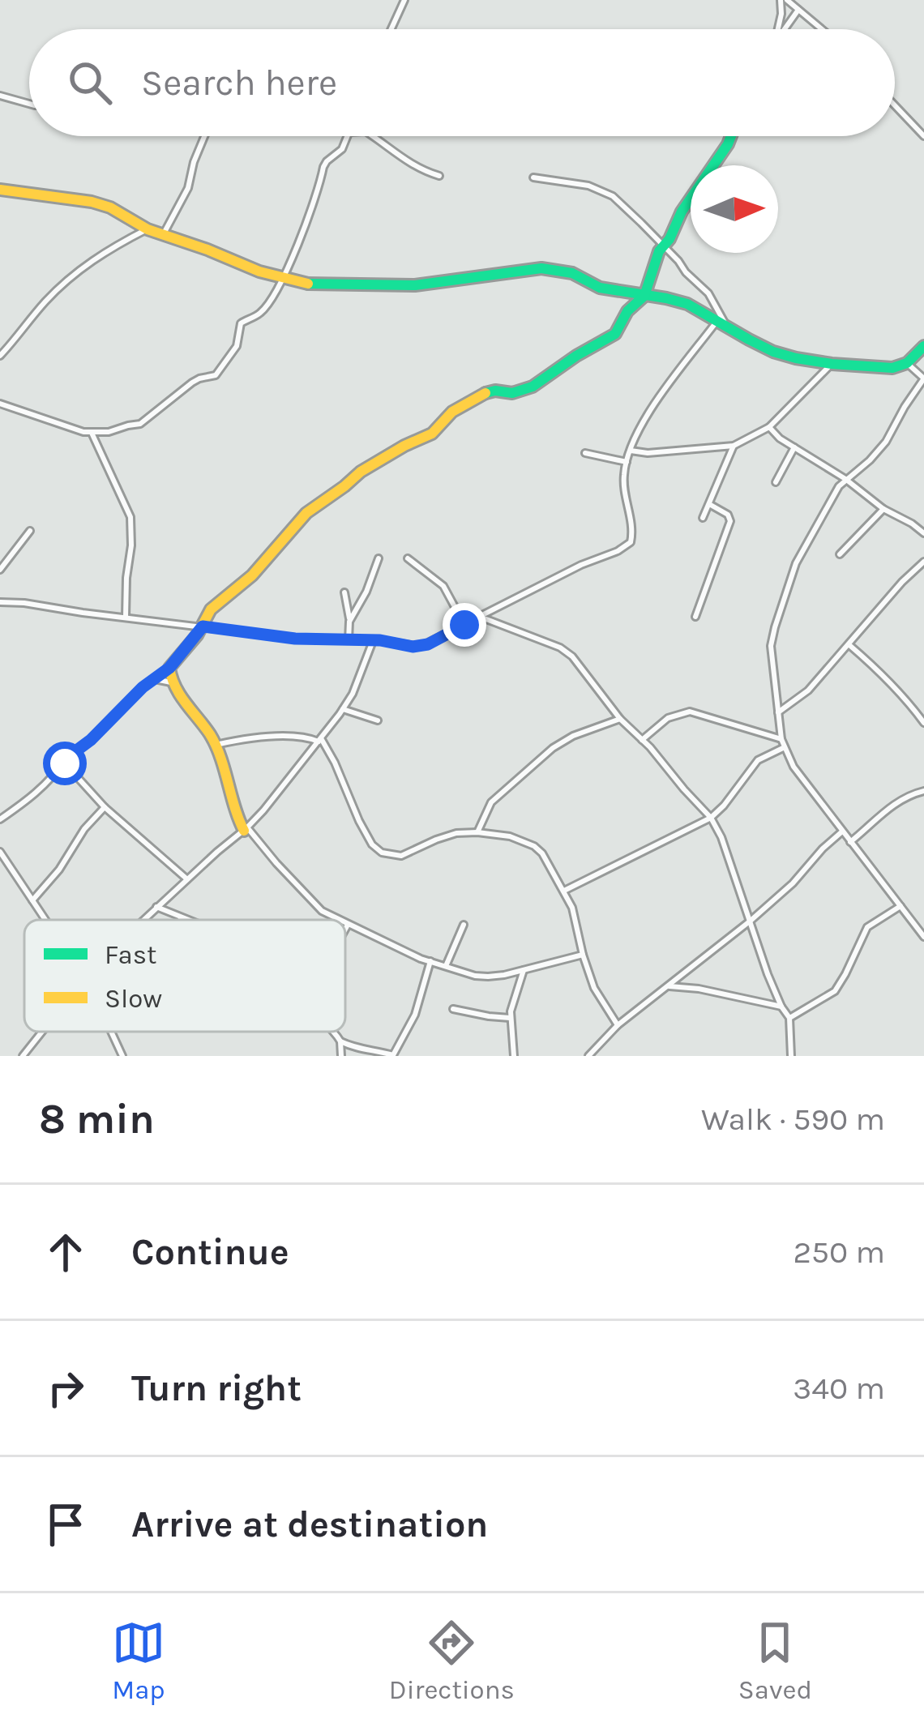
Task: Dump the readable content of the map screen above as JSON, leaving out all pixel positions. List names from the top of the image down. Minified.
{"legend":["Fast","Slow"],"north":"right","page":{"search":"Search here","heading":["8 min","Walk · 590 m"],"list":[["Continue","250 m"],["Turn right","340 m"],"Arrive at destination"],"nav":["Map","Directions","Saved"]}}
